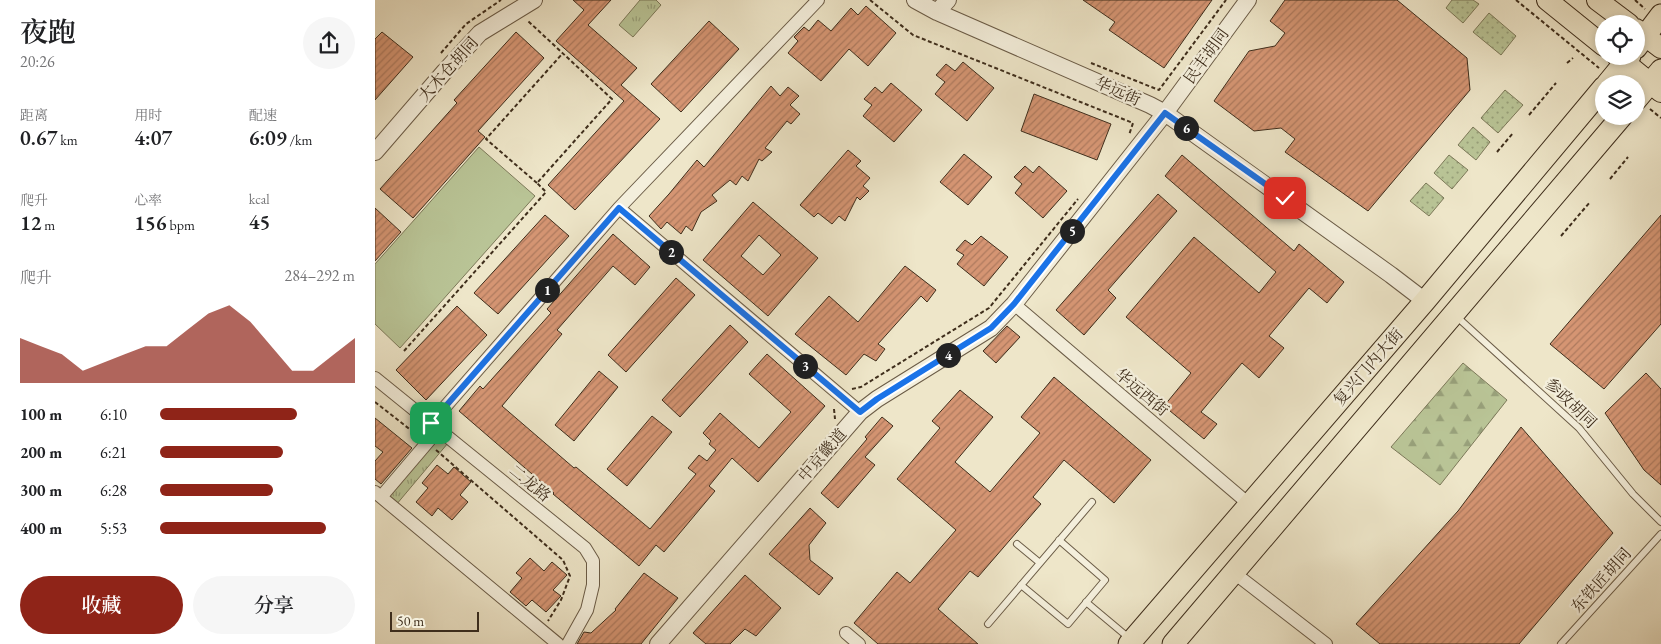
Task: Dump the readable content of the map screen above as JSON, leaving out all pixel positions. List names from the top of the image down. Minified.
{"streets":{"highway":["复兴门内大街"],"street":["民丰胡同","大木仓胡同","华远街","华远西街","中京畿道","二龙路"],"lane":["参政胡同","东铁匠胡同"]},"crossings":[["民丰胡同","华远街"],["民丰胡同","中京畿道"],["华远街","复兴门内大街"],["华远街","中京畿道"],["复兴门内大街","华远西街"],["复兴门内大街","参政胡同"],["华远西街","中京畿道"]],"scale_bar":"50 m","page":{"heading":["夜跑","20:26"],"stats":[["距离","0.67 km"],["用时","4:07"],["配速","6:09 /km"],["爬升","12 m"],["心率","156 bpm"],["kcal","45"]],"pins":["6","5","2","1","4","3"],"chart":["爬升","284–292 m"],"list":[{"name":"100 m","note":"6:10"},{"name":"200 m","note":"6:21"},{"name":"300 m","note":"6:28"},{"name":"400 m","note":"5:53"}],"buttons":["收藏","分享"],"scale":"50 m"}}
